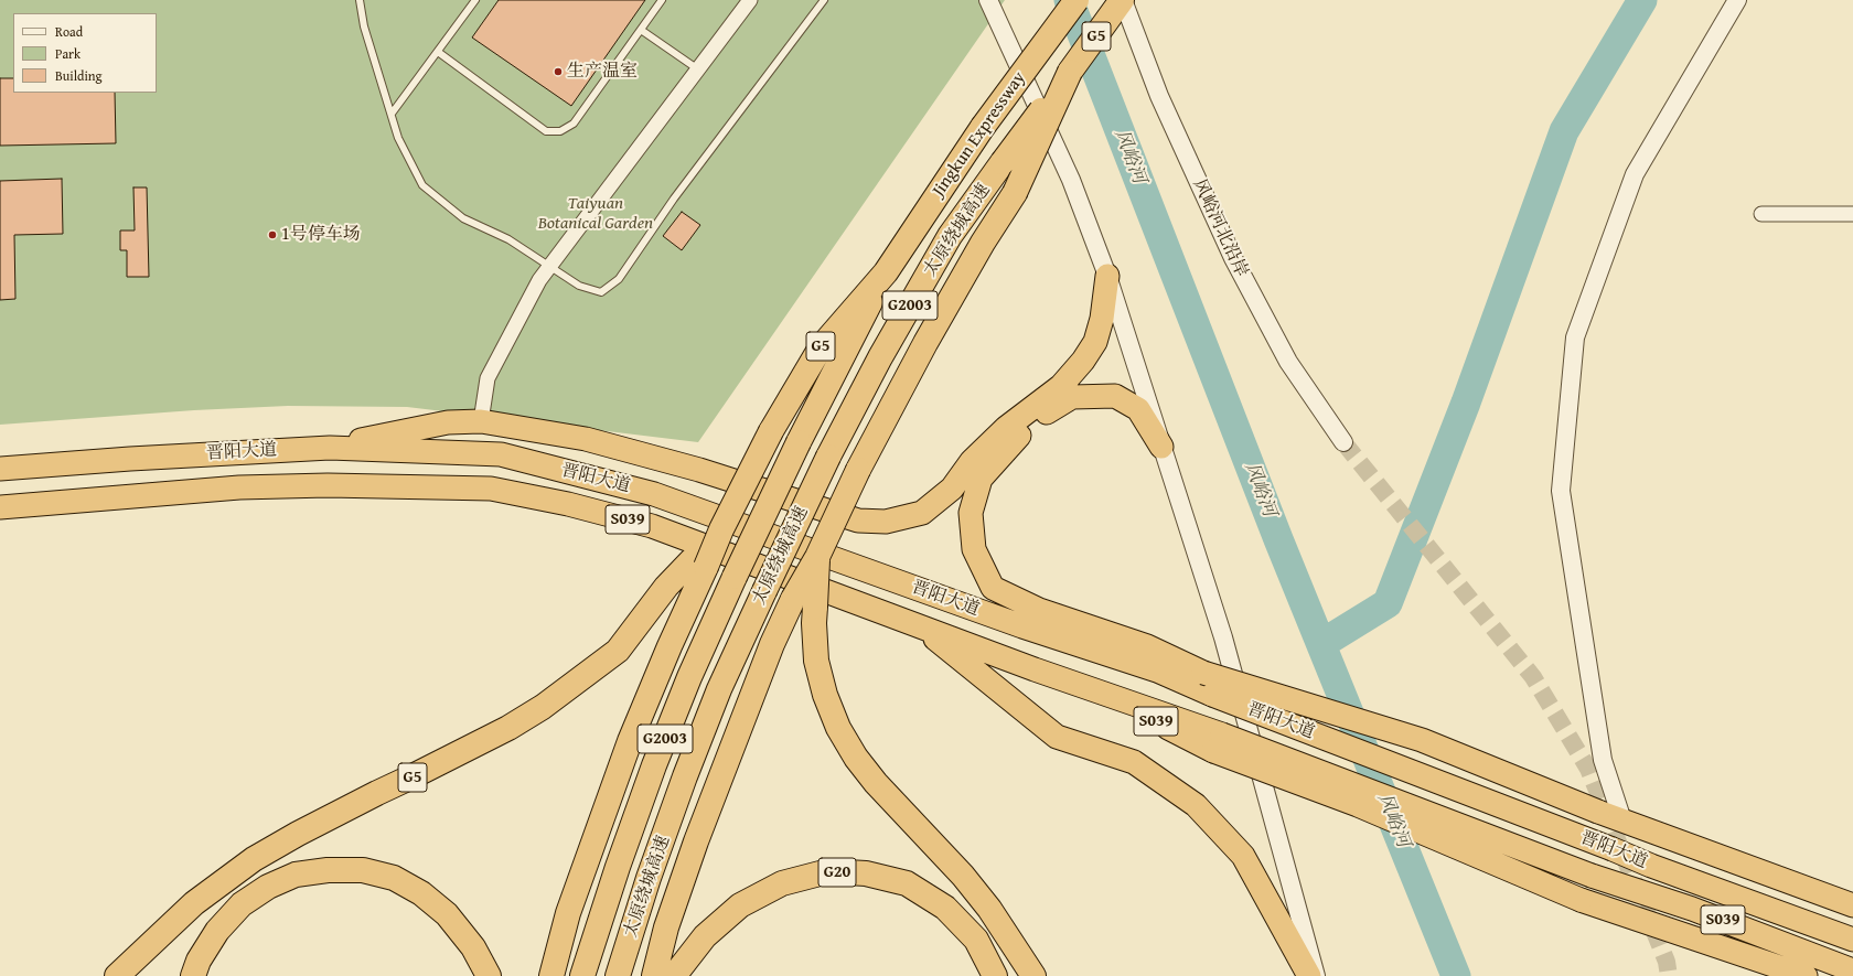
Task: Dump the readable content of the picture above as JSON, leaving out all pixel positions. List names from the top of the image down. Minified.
{"streets":{"highway":["G5","Jingkun Expressway","太原绕城高速","G2003","晋阳大道","S039","G20"],"street":["风峪河北沿岸"]},"crossings":[["G5","Jingkun Expressway"],["G5","风峪河北沿岸"],["G5","太原绕城高速"],["Jingkun Expressway","太原绕城高速"],["晋阳大道","S039"]],"water":["风峪河"],"parks":["Taiyuan Botanical Garden"],"places":["生产温室","1号停车场"],"legend":["Road","Park","Building"]}
